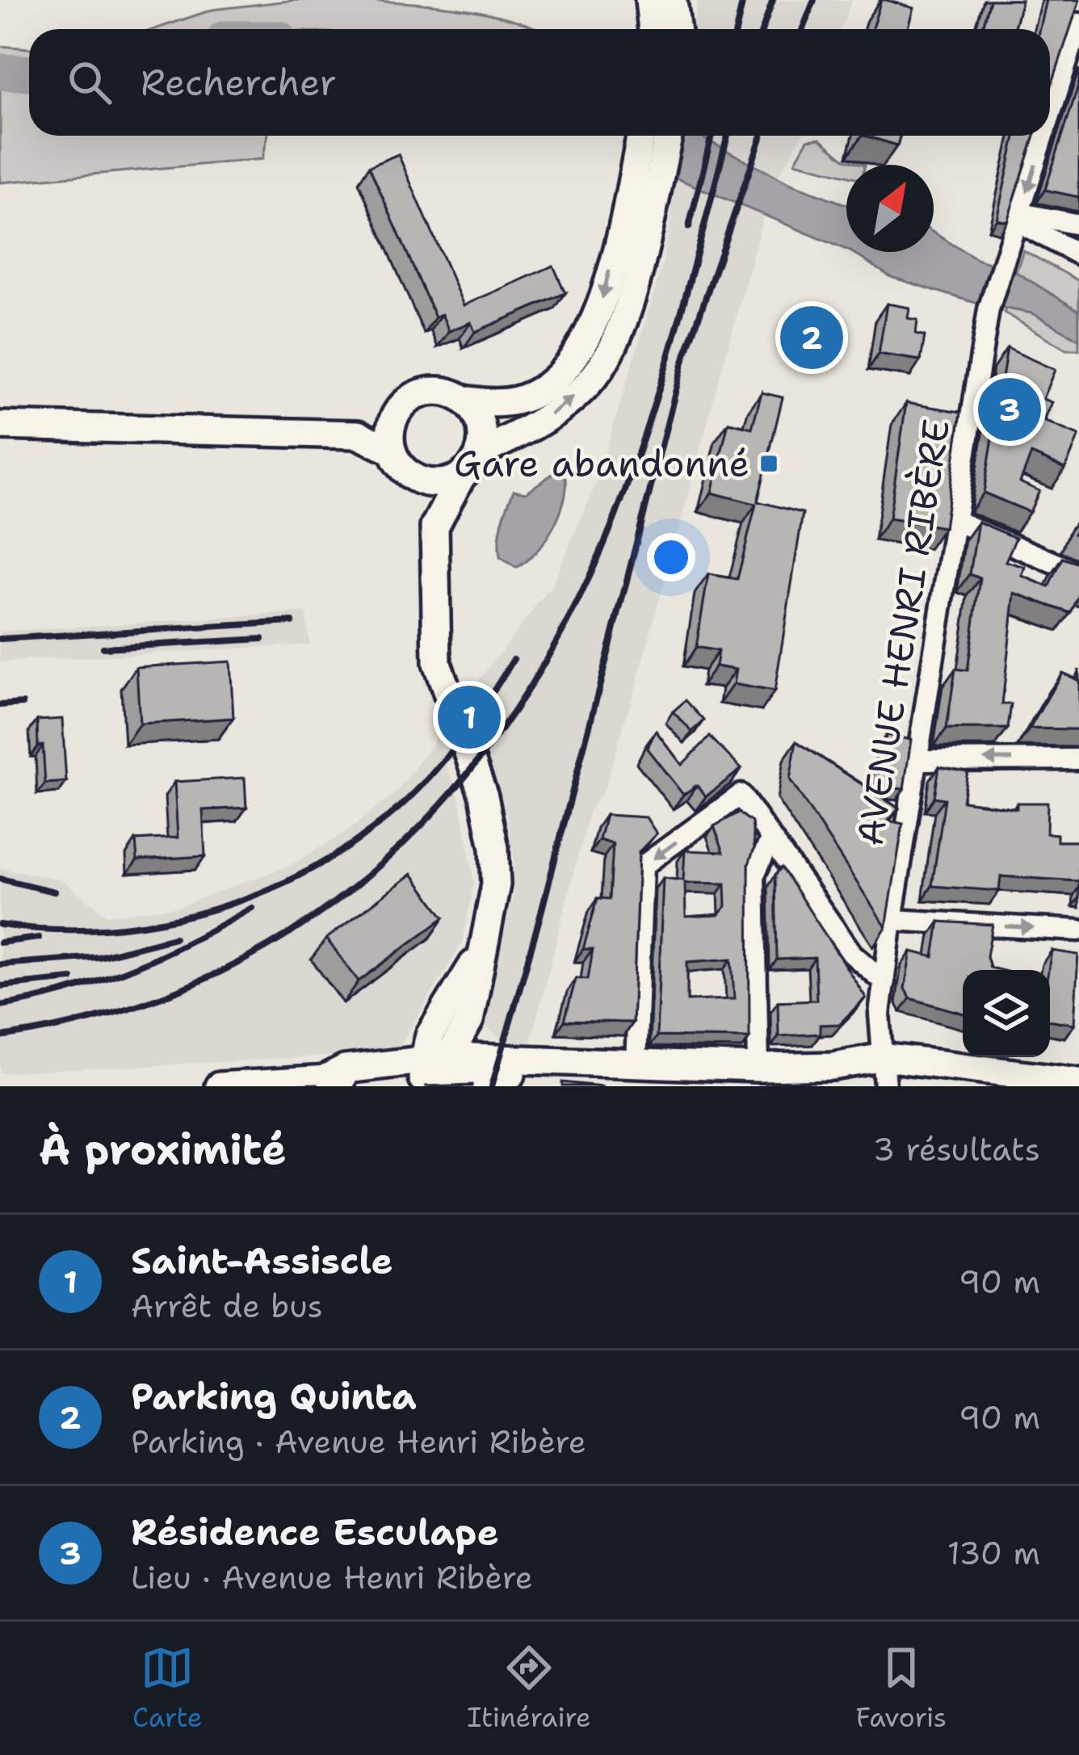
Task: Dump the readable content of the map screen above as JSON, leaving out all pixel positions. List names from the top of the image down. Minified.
{"streets":{"street":["AVENUE HENRI RIBÈRE"]},"places":{"transit":["Gare abandonné"]},"north":"top right","page":{"search":"Rechercher","pins":["2","3","1"],"heading":["À proximité","3 résultats"],"list":[{"mark":"1","name":"Saint-Assiscle","note":"Arrêt de bus","value":"90 m"},{"mark":"2","name":"Parking Quinta","note":"Parking · Avenue Henri Ribère","value":"90 m"},{"mark":"3","name":"Résidence Esculape","note":"Lieu · Avenue Henri Ribère","value":"130 m"}],"nav":["Carte","Itinéraire","Favoris"]}}
